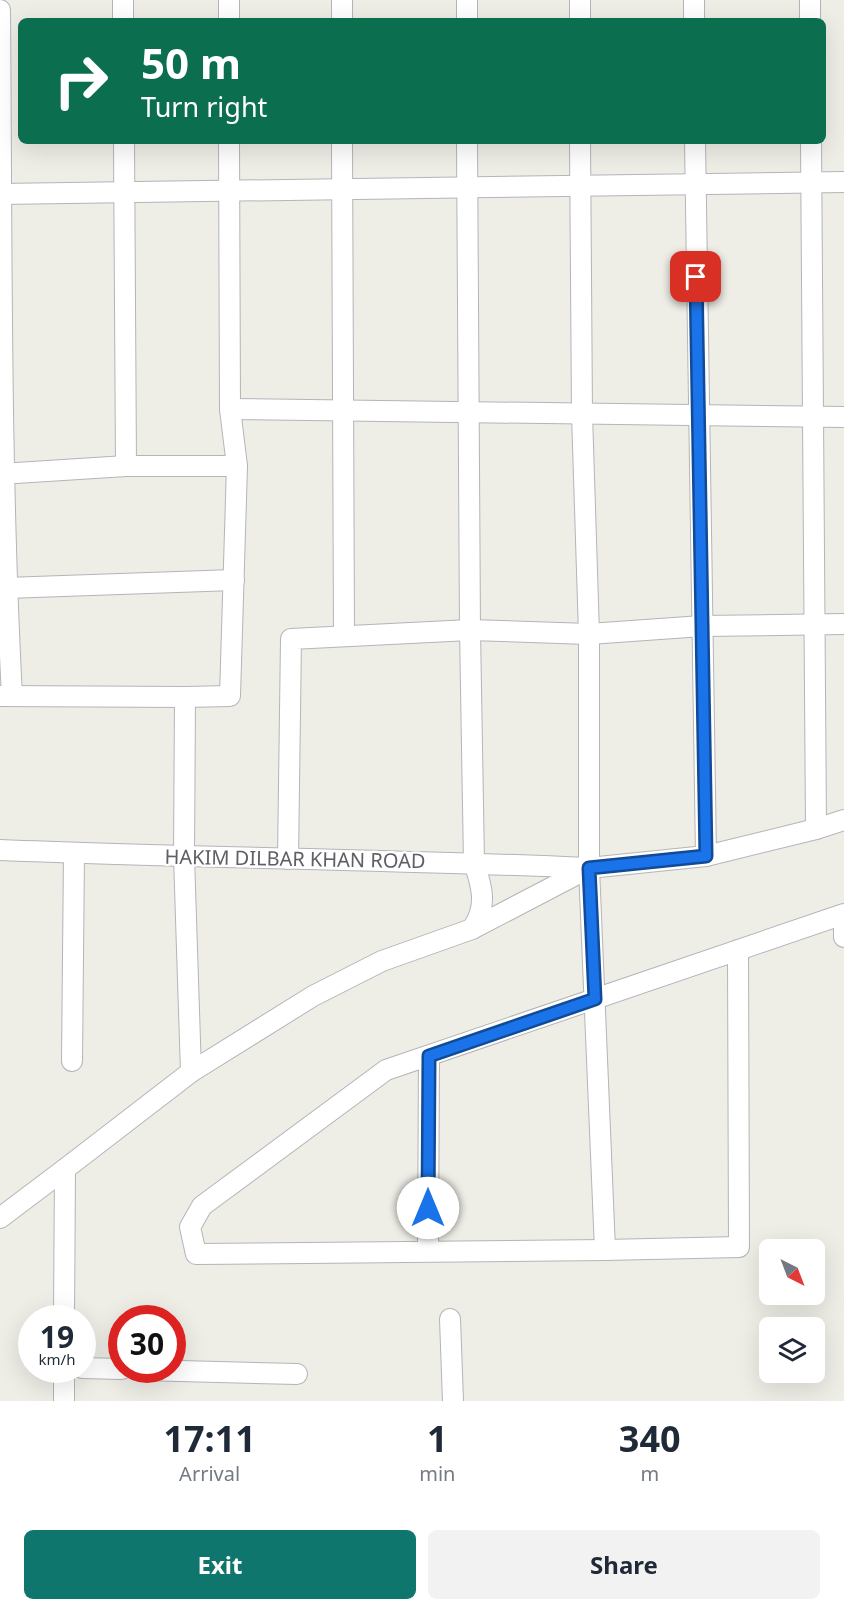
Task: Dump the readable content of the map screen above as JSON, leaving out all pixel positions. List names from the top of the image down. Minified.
{"streets":{"street":["HAKIM DILBAR KHAN ROAD"]},"north":"bottom right","page":{"turn":["50 m","Turn right"],"speed":"19 km/h","limit":"30","eta":["17:11","Arrival","1","min","340","m"],"buttons":["Exit","Share"]}}
